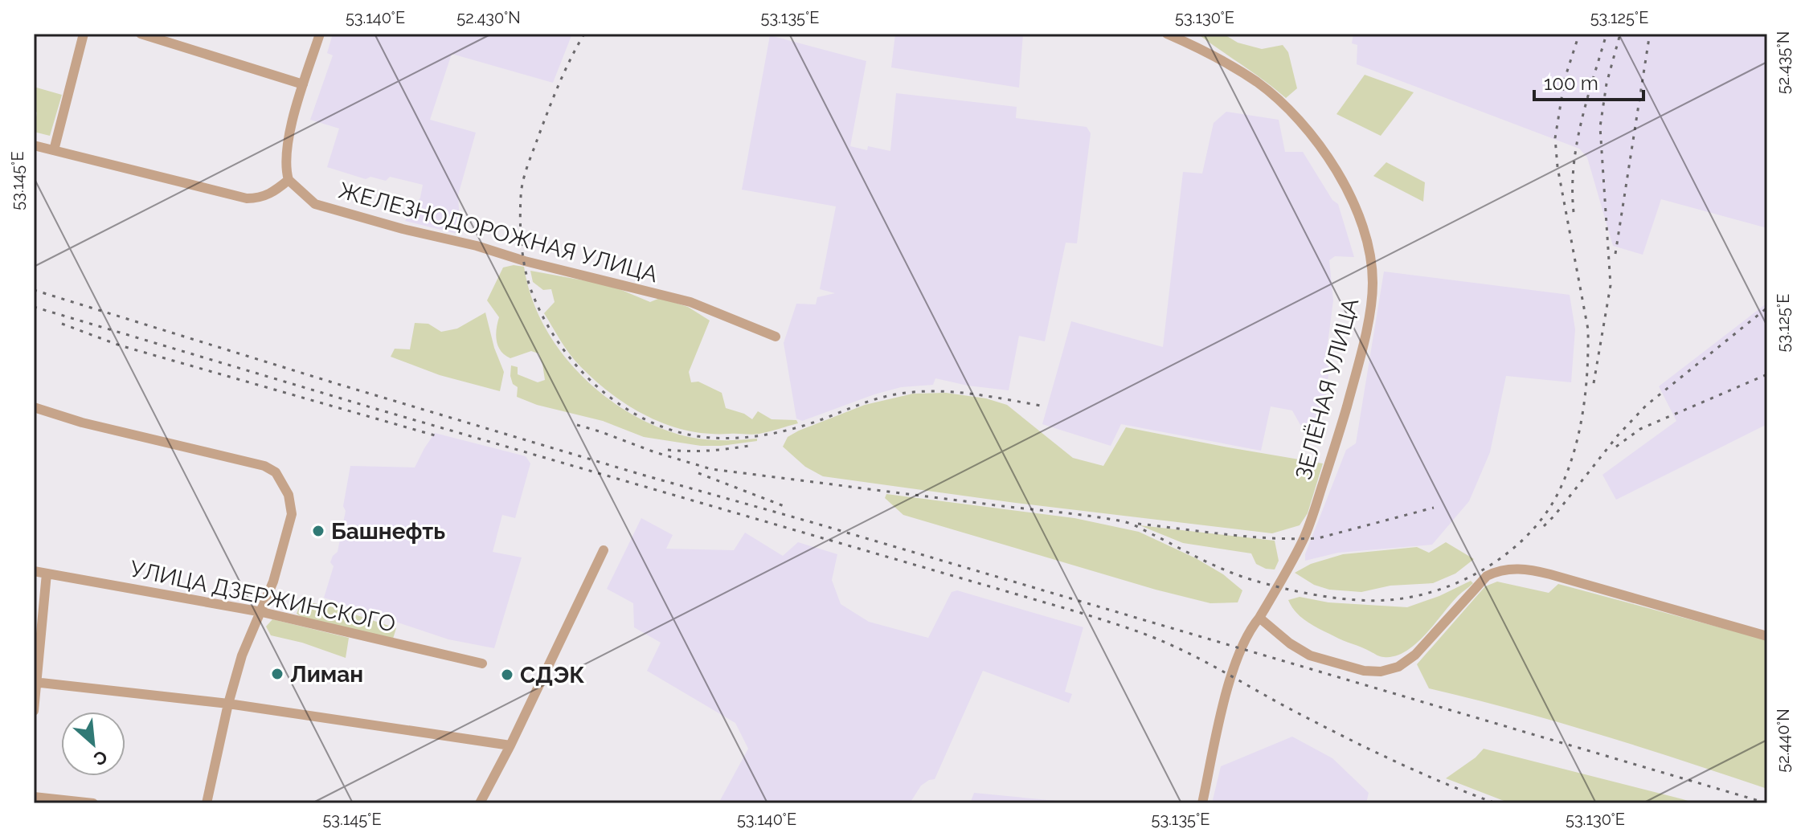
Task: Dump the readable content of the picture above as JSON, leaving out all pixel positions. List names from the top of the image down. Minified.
{"streets":{"street":["ЖЕЛЕЗНОДОРОЖНАЯ УЛИЦА","ЗЕЛЁНАЯ УЛИЦА","УЛИЦА ДЗЕРЖИНСКОГО"]},"places":["Башнефть","Лиман","СДЭК"],"scale_bar":"100 m","north":"bottom right","coordinates":["53.140°E","52.430°N","53.135°E","53.130°E","53.125°E","52.435°N","53.145°E","52.440°N"]}
